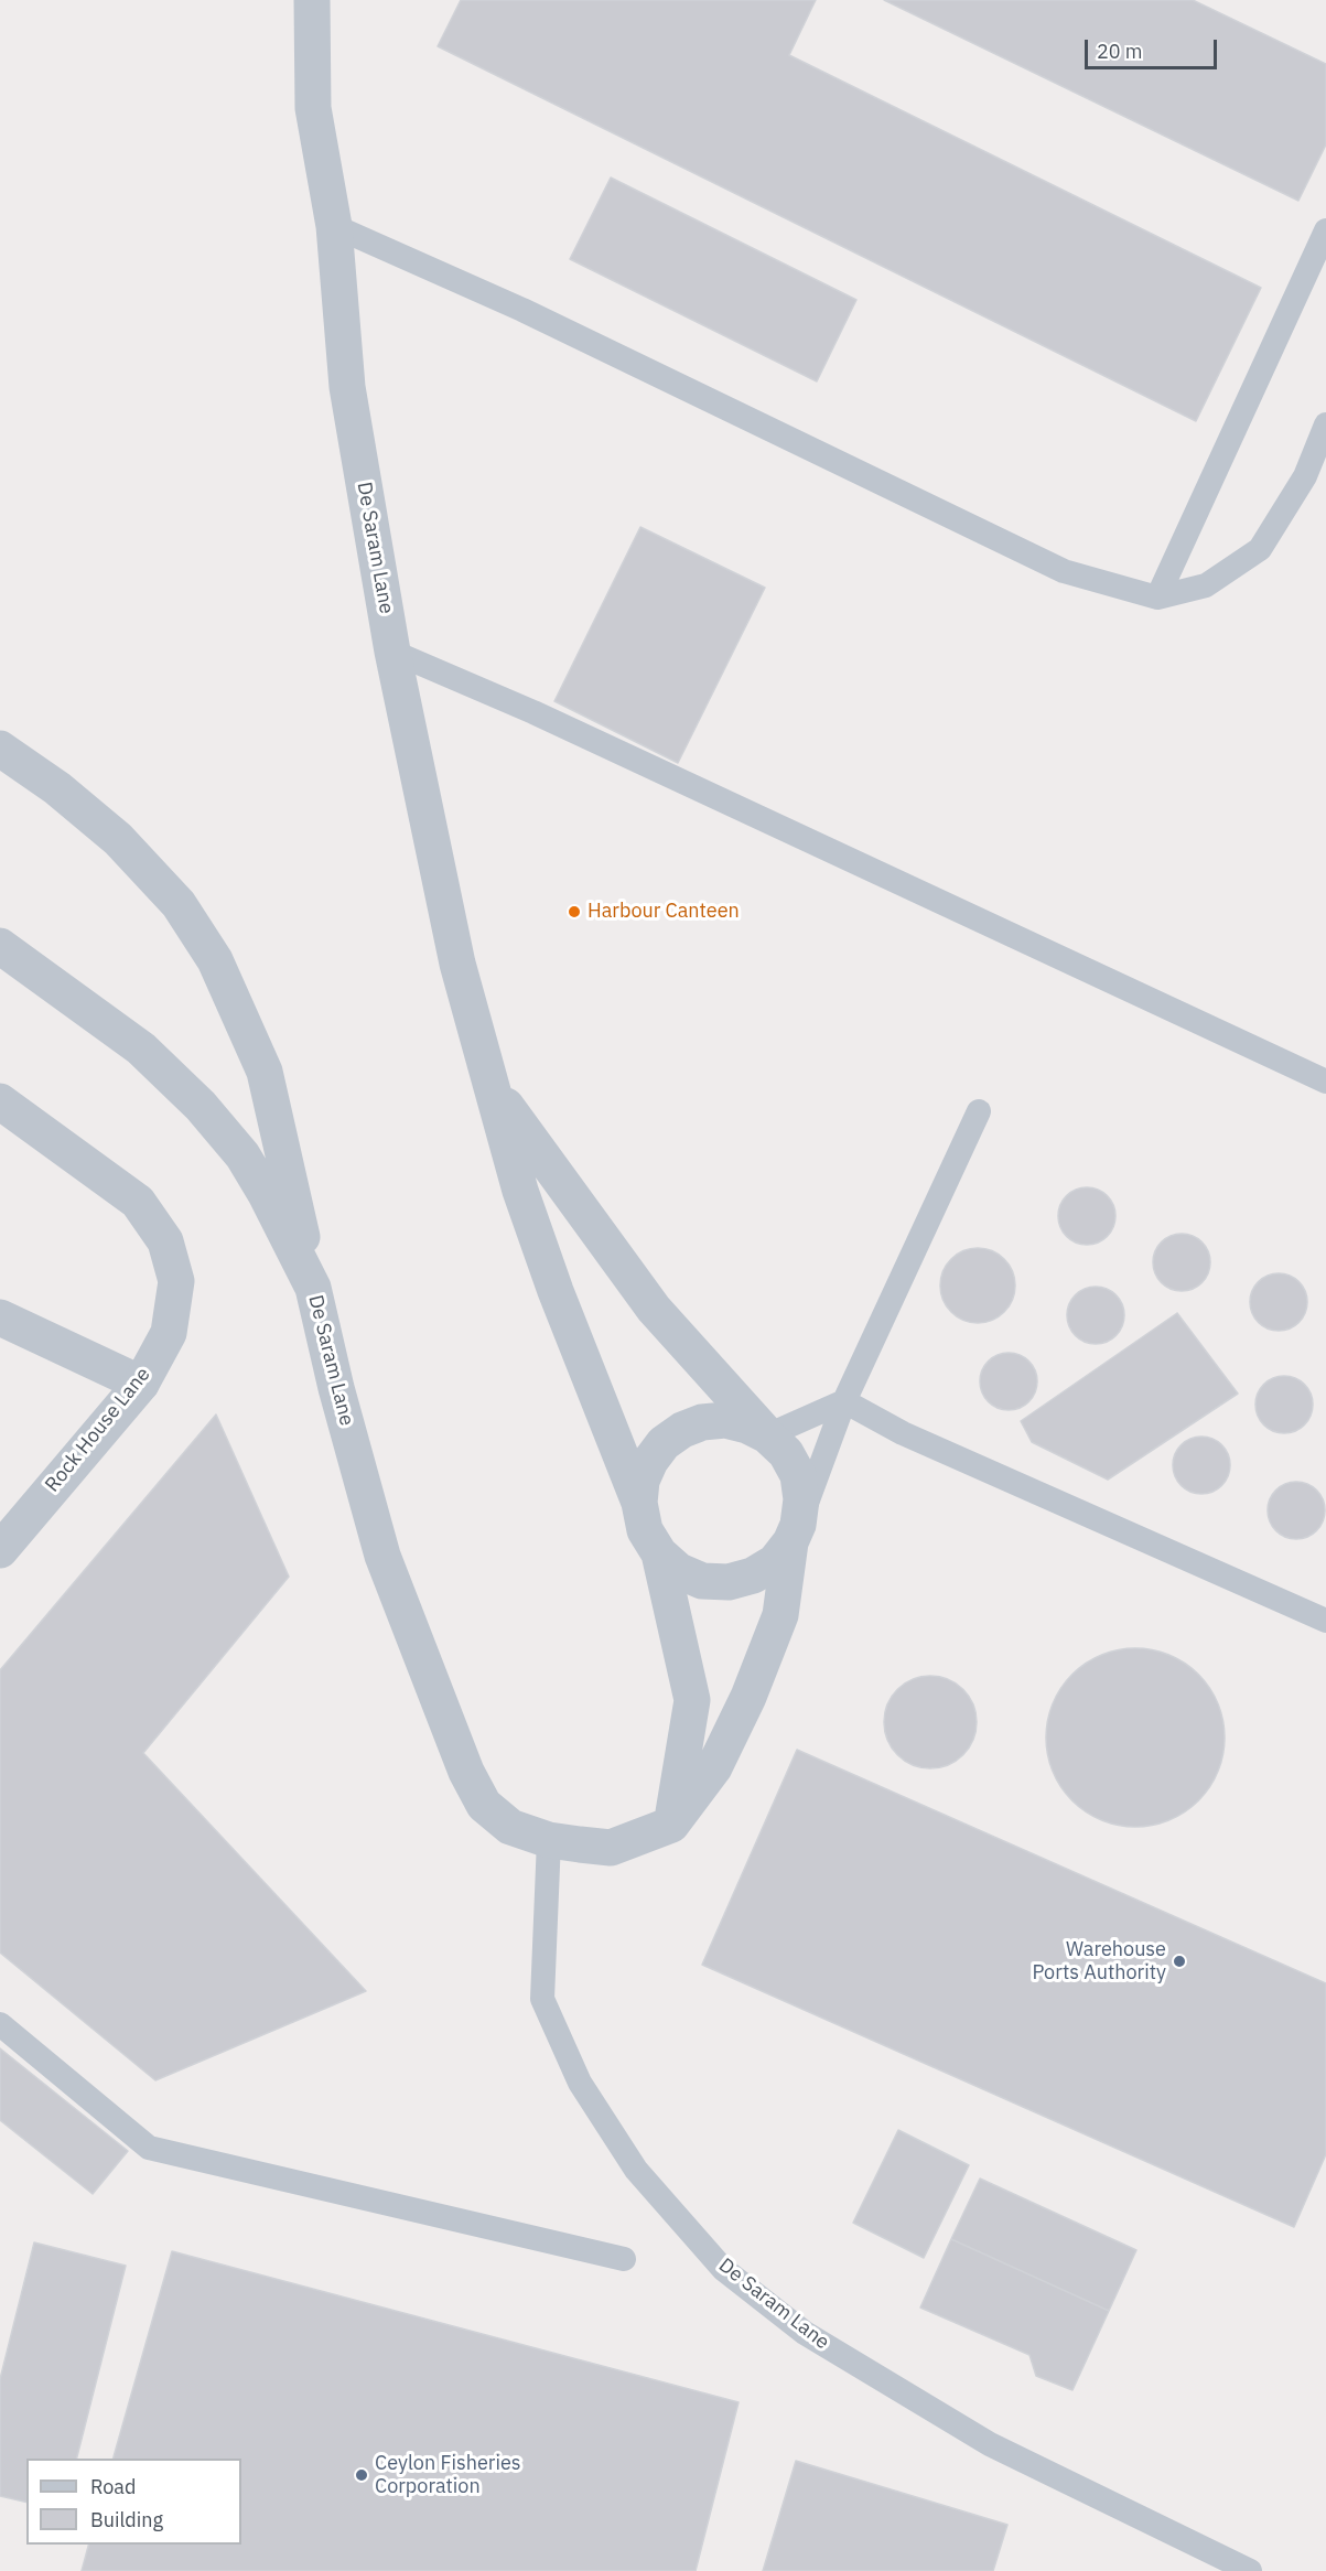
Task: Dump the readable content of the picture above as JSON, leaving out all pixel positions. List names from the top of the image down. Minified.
{"streets":{"street":["De Saram Lane","Rock House Lane"]},"places":["Harbour Canteen","Warehouse Ports Authority","Ceylon Fisheries Corporation"],"legend":["Road","Building"],"scale_bar":"20 m"}
